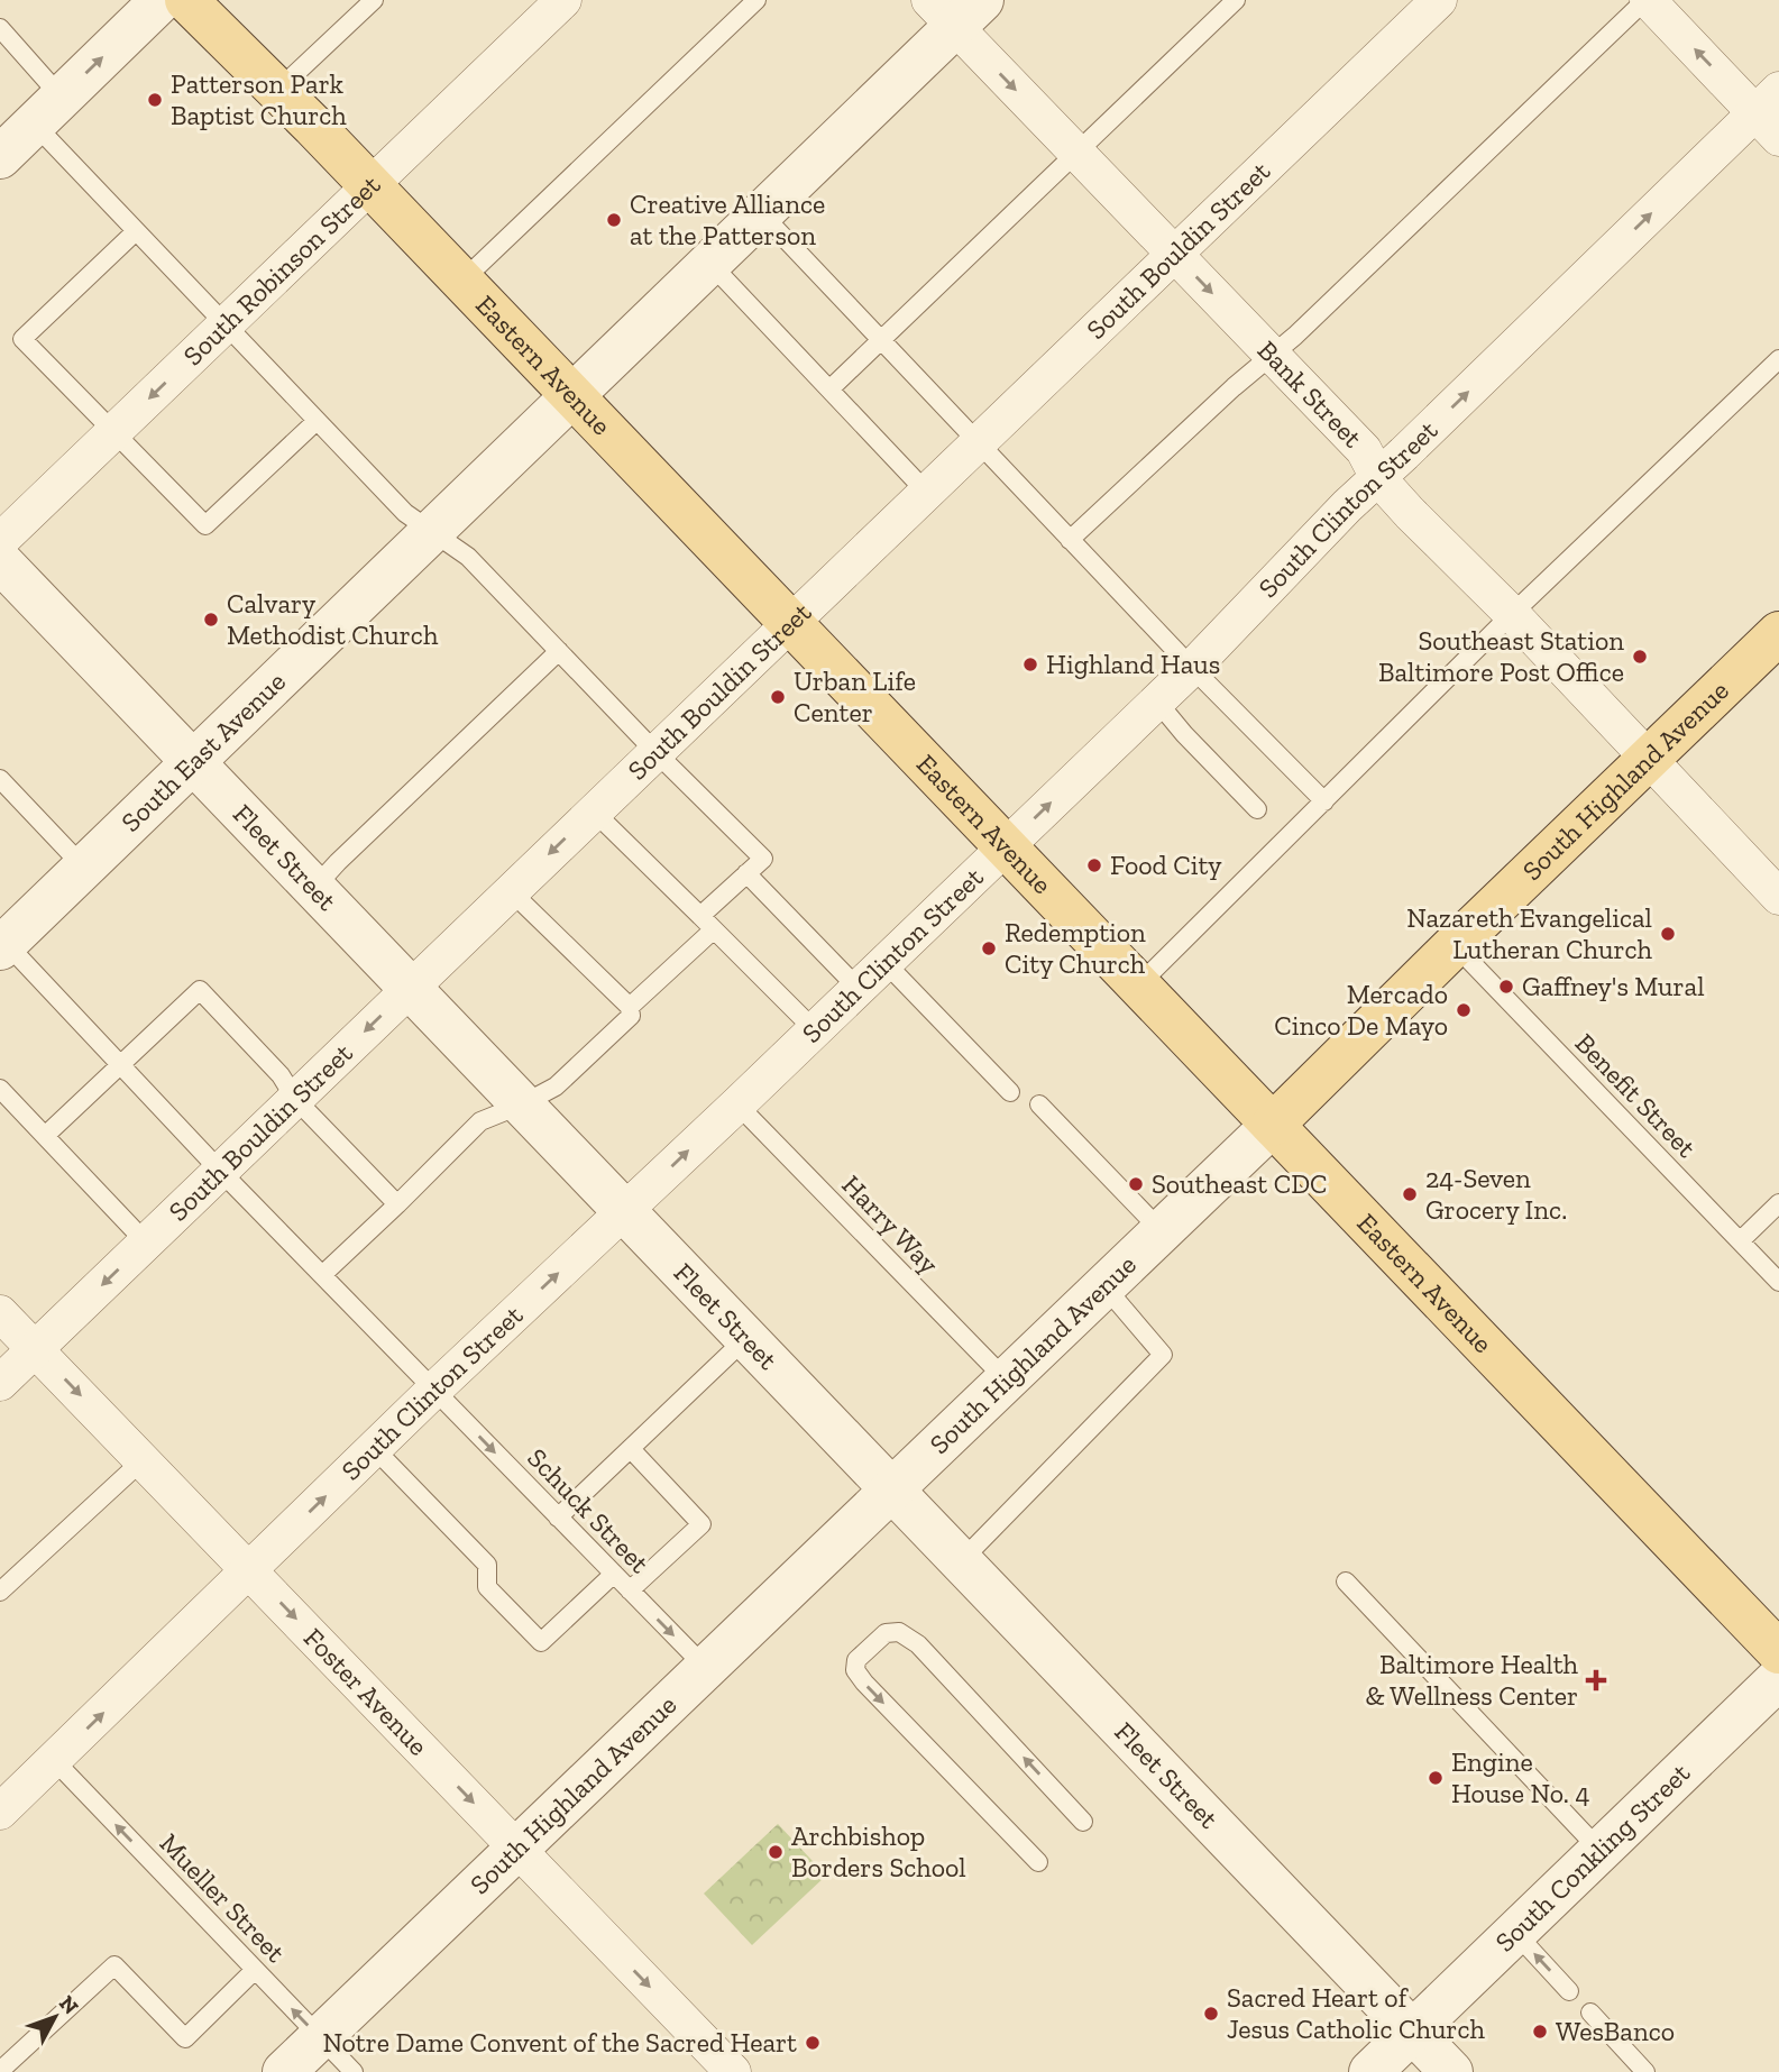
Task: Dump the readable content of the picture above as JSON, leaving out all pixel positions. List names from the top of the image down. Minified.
{"streets":{"main road":["Eastern Avenue","South Highland Avenue"],"street":["South Bouldin Street","South Robinson Street","Bank Street","South Clinton Street","South East Avenue","Fleet Street","Foster Avenue","South Conkling Street"],"lane":["Benefit Street","Harry Way","Schuck Street","Mueller Street"]},"crossings":[["South Bouldin Street","Eastern Avenue"],["South Bouldin Street","Bank Street"],["South Bouldin Street","Fleet Street"],["South Bouldin Street","Schuck Street"],["South Bouldin Street","Foster Avenue"],["South Robinson Street","Eastern Avenue"],["Eastern Avenue","South Clinton Street"],["Eastern Avenue","South East Avenue"],["Eastern Avenue","South Highland Avenue"],["Bank Street","South Clinton Street"],["Bank Street","South East Avenue"],["Bank Street","South Highland Avenue"],["South Clinton Street","Fleet Street"],["South Clinton Street","Harry Way"],["South Clinton Street","Schuck Street"],["South Clinton Street","Foster Avenue"],["South Clinton Street","Mueller Street"],["South East Avenue","Fleet Street"],["South East Avenue","Schuck Street"],["South Highland Avenue","Fleet Street"],["South Highland Avenue","Benefit Street"],["South Highland Avenue","Harry Way"],["South Highland Avenue","Schuck Street"],["South Highland Avenue","Foster Avenue"],["South Highland Avenue","Mueller Street"],["Fleet Street","South Conkling Street"]],"one_way":["South Clinton Street","Foster Avenue","Mueller Street"],"places":{"other":["Patterson Park Baptist Church","Creative Alliance at the Patterson","Calvary Methodist Church","Southeast Station Baltimore Post Office","Highland Haus","Urban Life Center","Food City","Nazareth Evangelical Lutheran Church","Redemption City Church","Gaffney's Mural","Mercado Cinco De Mayo","Southeast CDC","24-Seven Grocery Inc.","Engine House No. 4","Archbishop Borders School","Sacred Heart of Jesus Catholic Church","WesBanco","Notre Dame Convent of the Sacred Heart"],"health":["Baltimore Health & Wellness Center"]},"north":"top right"}
